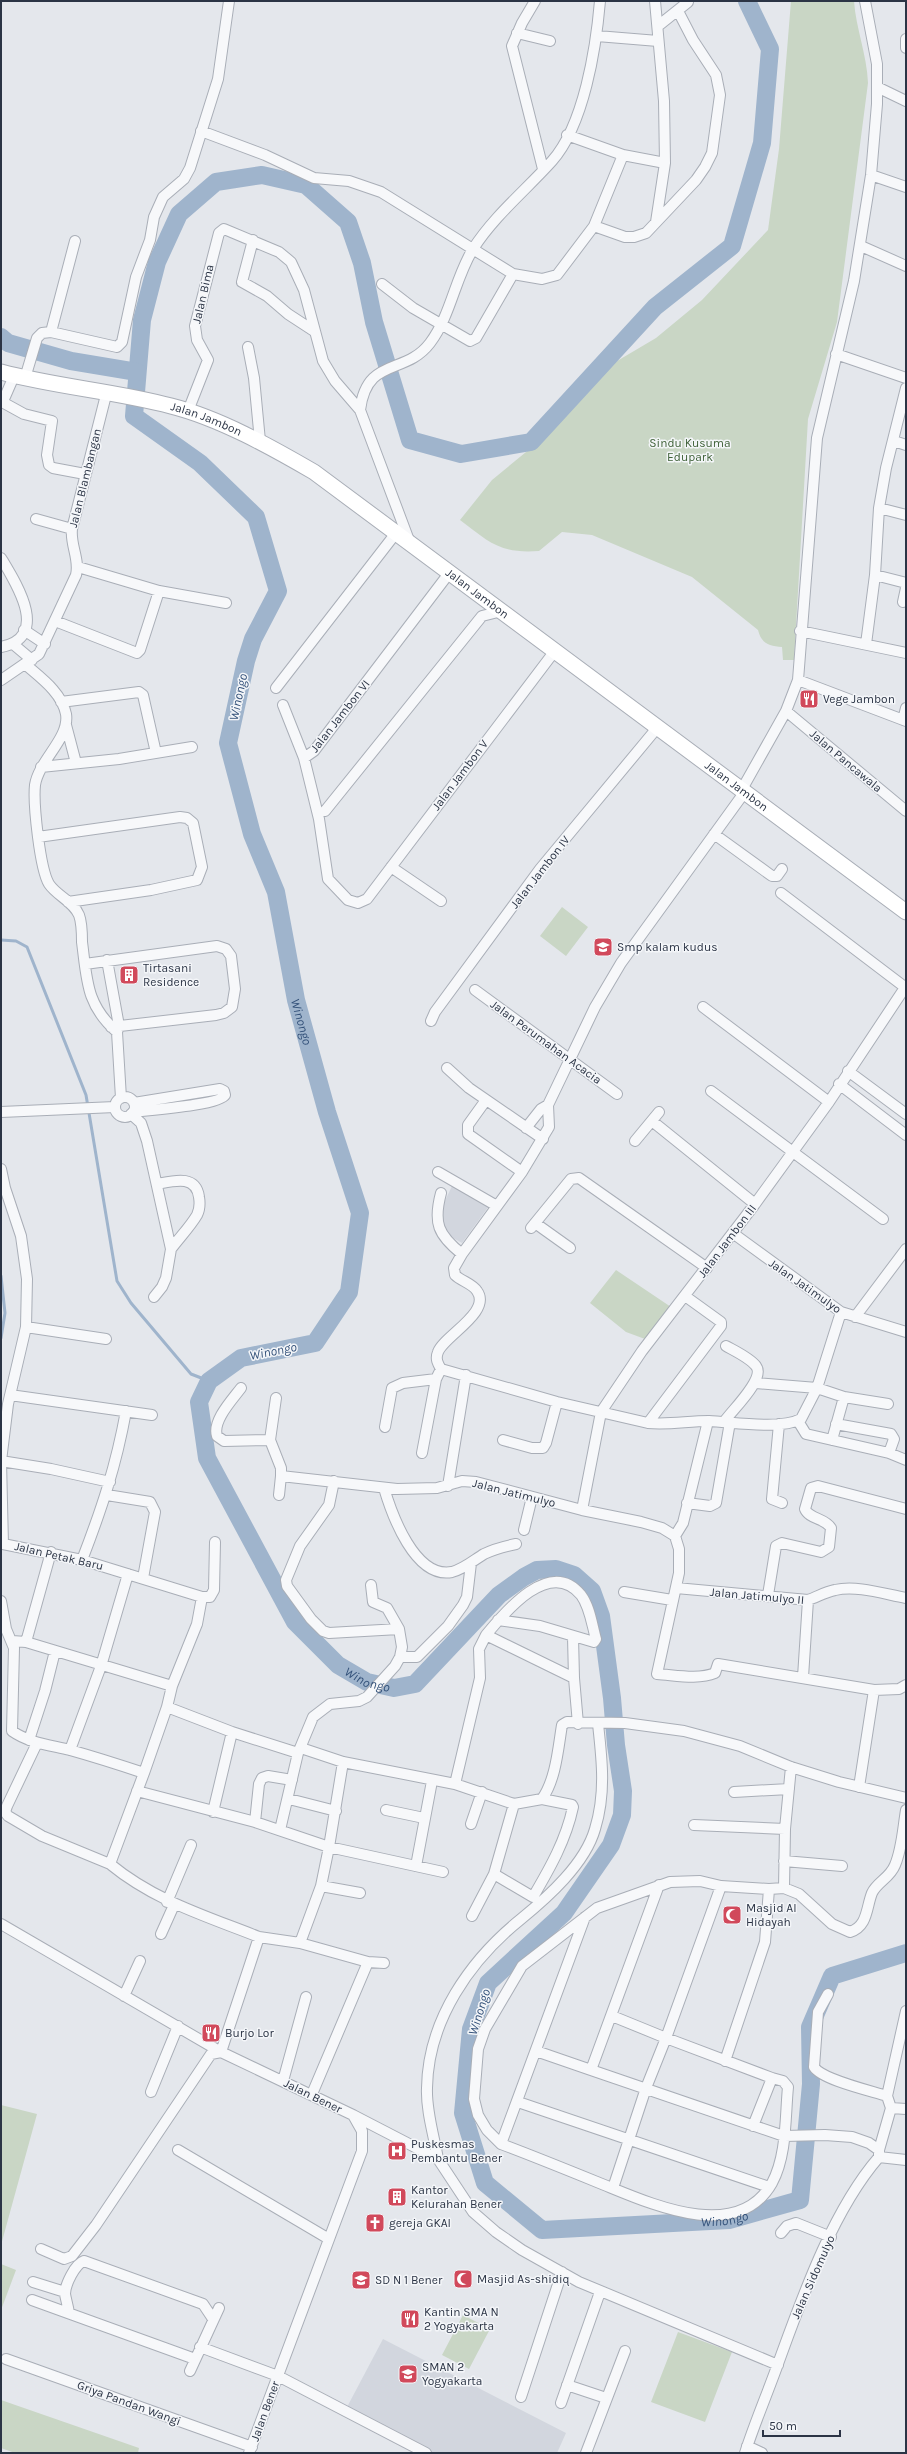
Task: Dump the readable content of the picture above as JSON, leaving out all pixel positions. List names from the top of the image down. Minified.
{"streets":{"main road":["Jalan Jambon"],"street":["Jalan Bima","Jalan Blambangan","Jalan Jambon VI","Jalan Pancawala","Jalan Jambon V","Jalan Jambon IV","Jalan Perumahan Acacia","Jalan Jambon III","Jalan Jatimulyo","Jalan Petak Baru","Jalan Jatimulyo II","Jalan Bener","Jalan Sidomulyo","Griya Pandan Wangi"]},"crossings":[["Jalan Bima","Jalan Jambon"],["Jalan Jambon","Jalan Blambangan"],["Jalan Jambon","Jalan Jambon VI"],["Jalan Jambon","Jalan Jambon V"],["Jalan Jambon","Jalan Jambon IV"],["Jalan Jambon VI","Jalan Jambon V"],["Jalan Jambon III","Jalan Jatimulyo"],["Jalan Bener","Griya Pandan Wangi"]],"water":["Winongo"],"parks":["Sindu Kusuma Edupark"],"places":{"restaurant":["Vege Jambon","Burjo Lor","Kantin SMA N 2 Yogyakarta"],"school or university":["Smp kalam kudus","SD N 1 Bener","SMAN 2 Yogyakarta"],"building":["Tirtasani Residence","Kantor Kelurahan Bener"],"mosque":["Masjid Al Hidayah","Masjid As-shidiq"],"hospital":["Puskesmas Pembantu Bener"],"church":["gereja GKAI"]},"scale_bar":"50 m"}
